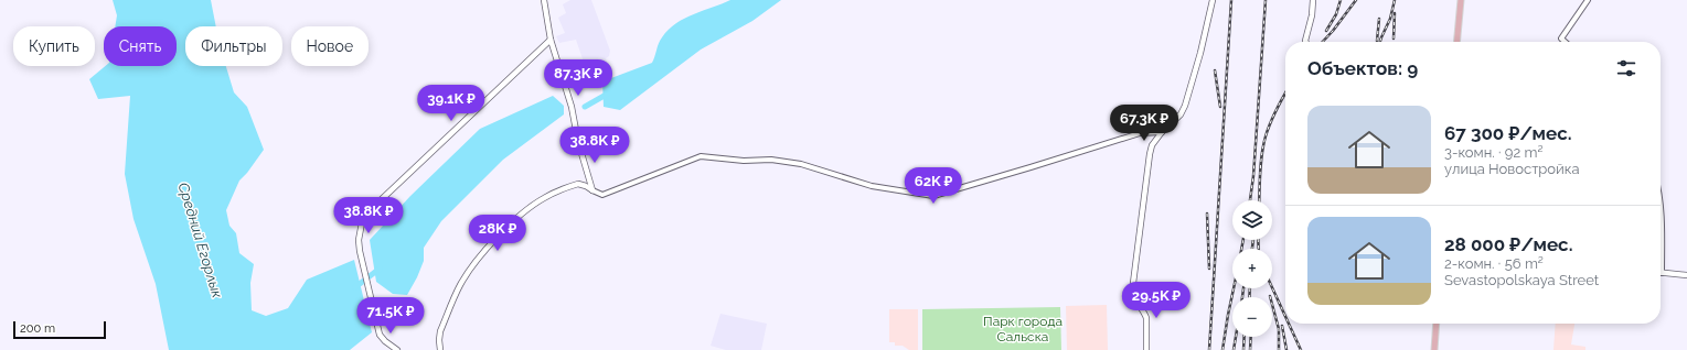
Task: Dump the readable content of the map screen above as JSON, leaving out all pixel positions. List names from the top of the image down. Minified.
{"water":["Средний Егорлык"],"parks":["Парк города Сальска"],"scale_bar":"200 m","page":{"chip":["Купить","Снять","Фильтры","Новое"],"heading":"Объектов: 9","price":["87.3K ₽","39.1K ₽","67.3K ₽","38.8K ₽","62K ₽","38.8K ₽","28K ₽","29.5K ₽","71.5K ₽"],"list":[{"name":"67 300 ₽/мес.","note":"3-комн. · 92 m² · улица Новостройка"},{"name":"28 000 ₽/мес.","note":"2-комн. · 56 m² · Sevastopolskaya Street"}],"map_buttons":["+","−"],"scale":"200 m"}}
